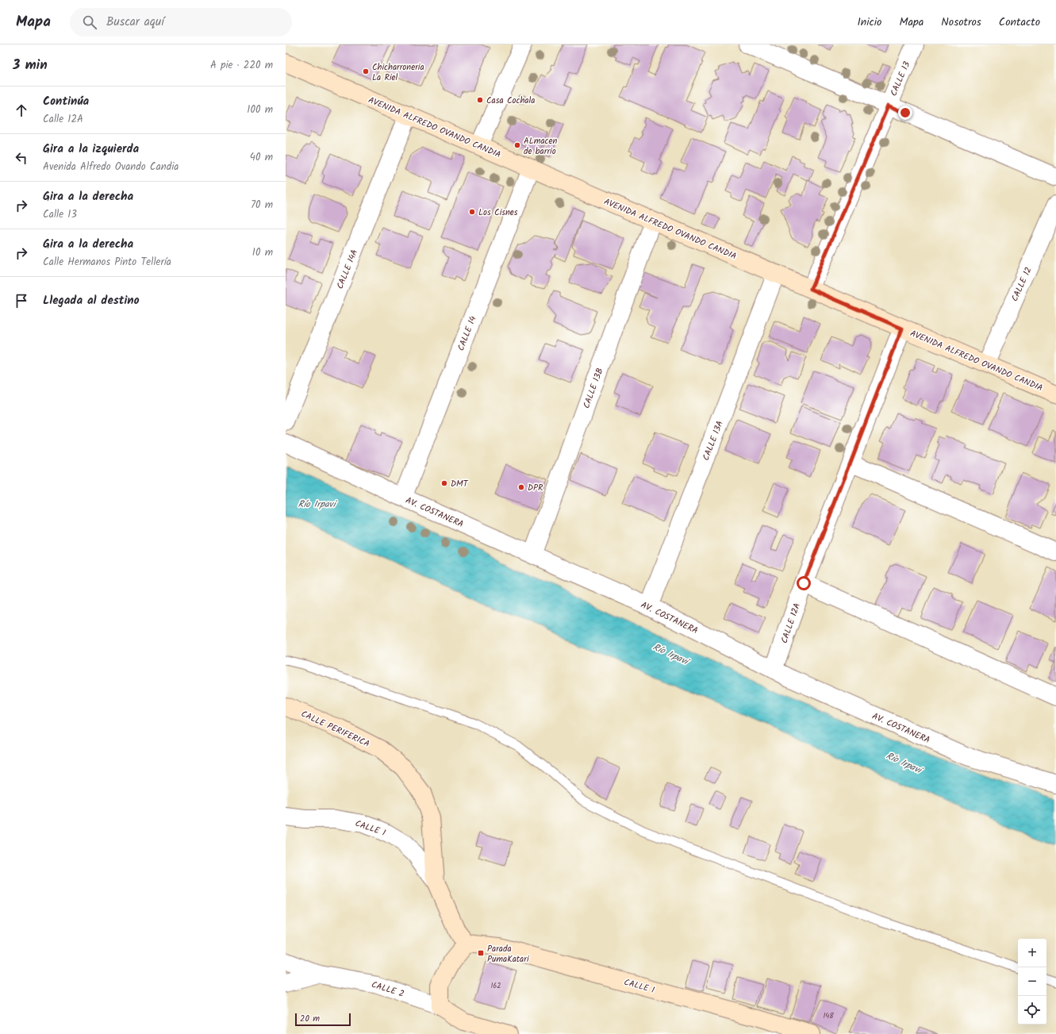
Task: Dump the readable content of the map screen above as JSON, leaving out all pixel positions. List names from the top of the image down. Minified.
{"streets":{"main road":["AVENIDA ALFREDO OVANDO CANDIA","CALLE PERIFERICA","CALLE 1","CALLE 2"],"street":["CALLE 13","CALLE 14A","CALLE 12","CALLE 14","CALLE 13B","CALLE 13A","AV. COSTANERA","CALLE 12A"]},"crossings":[["CALLE 13","AVENIDA ALFREDO OVANDO CANDIA"],["AVENIDA ALFREDO OVANDO CANDIA","CALLE 14A"],["AVENIDA ALFREDO OVANDO CANDIA","CALLE 12"],["AVENIDA ALFREDO OVANDO CANDIA","CALLE 14"],["AVENIDA ALFREDO OVANDO CANDIA","CALLE 13B"],["AVENIDA ALFREDO OVANDO CANDIA","CALLE 13A"],["AVENIDA ALFREDO OVANDO CANDIA","CALLE 12A"],["CALLE 14","AV. COSTANERA"],["CALLE 13B","AV. COSTANERA"],["CALLE 13A","AV. COSTANERA"],["AV. COSTANERA","CALLE 12A"],["CALLE PERIFERICA","CALLE 1"]],"water":["Río Irpavi"],"places":{"other":["Chicharroneria La Riel","Casa Cochala","ALmacen de barrio","Los Cisnes","DMT","DPR"],"transit":["Parada PumaKatari"]},"house_numbers":["162","148"],"scale_bar":"20 m","page":{"header":"Mapa","search":"Buscar aquí","nav":["Inicio","Mapa","Nosotros","Contacto"],"heading":["3 min","A pie · 220 m"],"list":[["Continúa","Calle 12A","100 m"],["Gira a la izquierda","Avenida Alfredo Ovando Candia","40 m"],["Gira a la derecha","Calle 13","70 m"],["Gira a la derecha","Calle Hermanos Pinto Tellería","10 m"],"Llegada al destino"],"map_buttons":["+","−"],"scale":"20 m"}}
